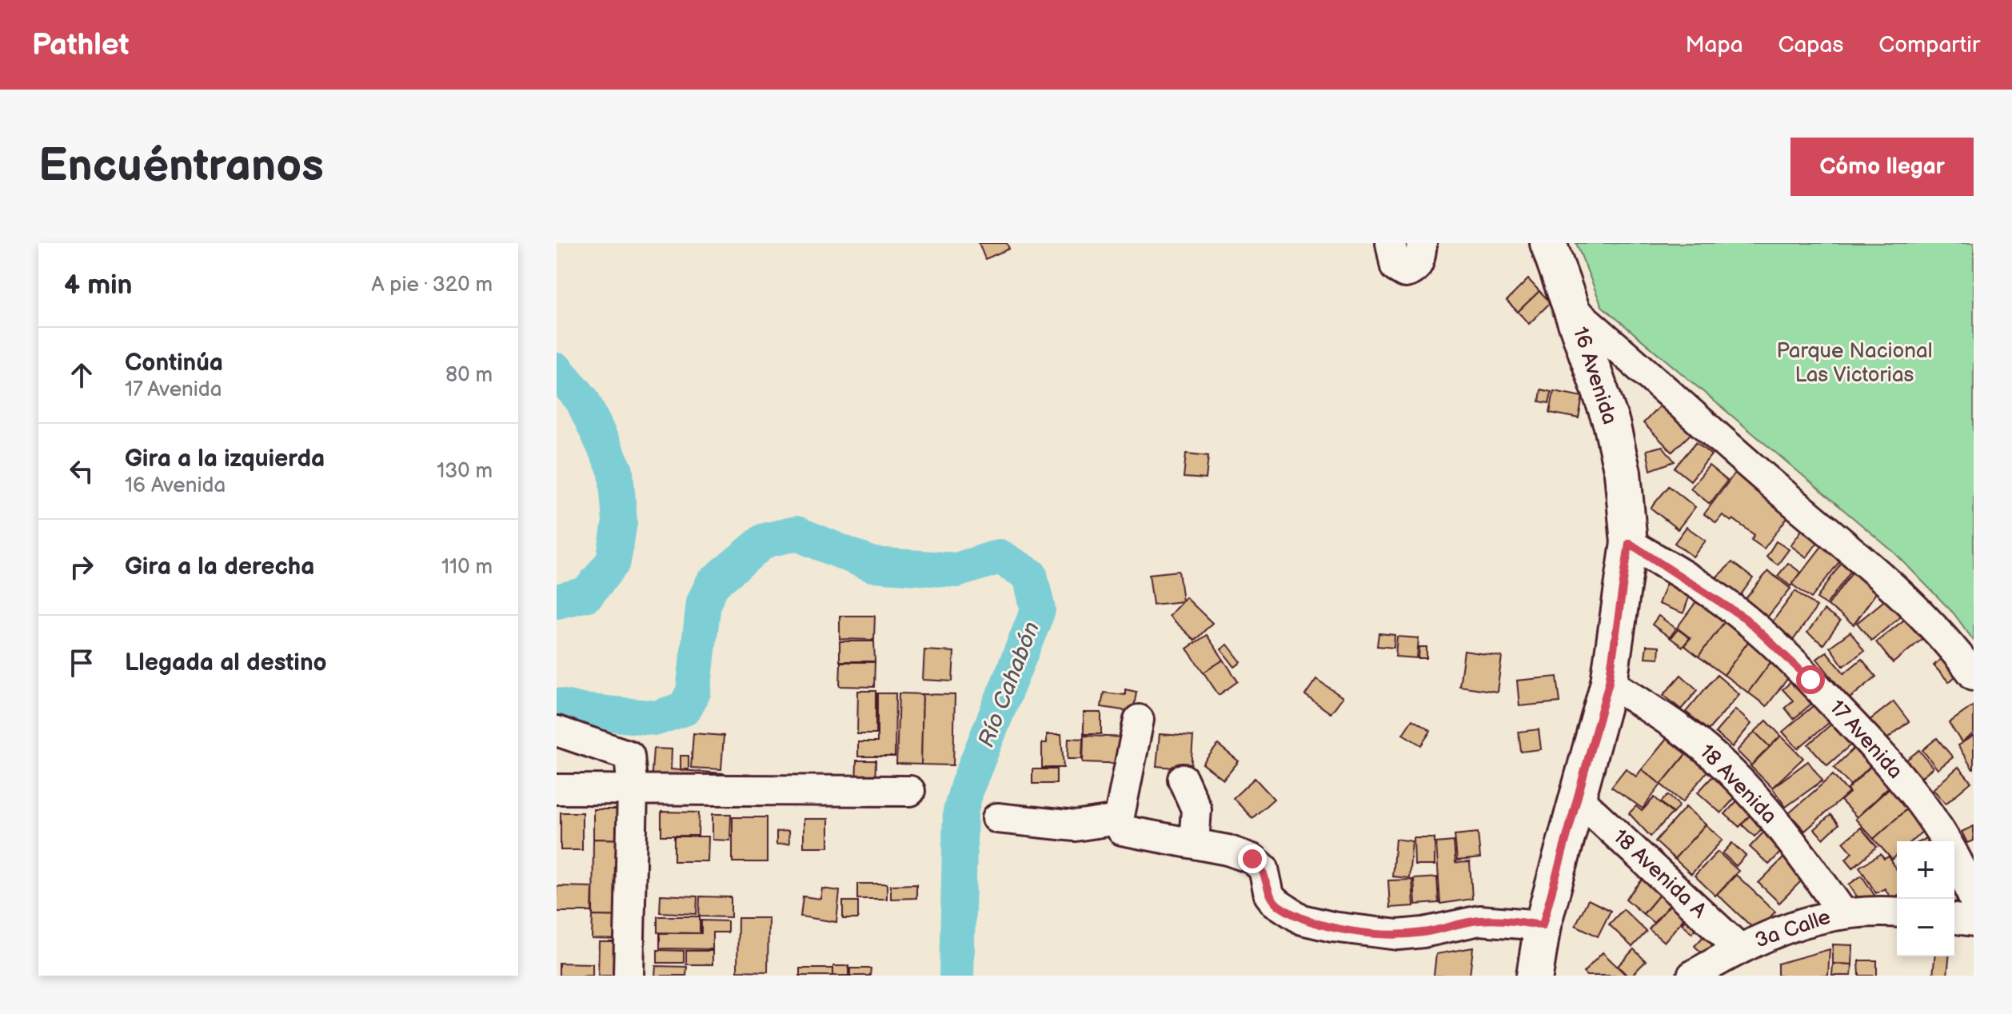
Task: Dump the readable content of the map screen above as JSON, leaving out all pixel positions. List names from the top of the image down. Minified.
{"streets":{"main road":["16 Avenida"],"street":["17 Avenida","18 Avenida","18 Avenida A","3a Calle"]},"crossings":[["16 Avenida","17 Avenida"],["16 Avenida","18 Avenida"],["16 Avenida","18 Avenida A"],["18 Avenida","3a Calle"],["18 Avenida A","3a Calle"]],"water":["Río Cahabón"],"parks":["Parque Nacional Las Victorias"],"page":{"header":"Pathlet","nav":["Mapa","Capas","Compartir"],"buttons":"Cómo llegar","title":"Encuéntranos","heading":["4 min","A pie · 320 m"],"list":[["Continúa","17 Avenida","80 m"],["Gira a la izquierda","16 Avenida","130 m"],["Gira a la derecha","110 m"],"Llegada al destino"],"map_buttons":["+","−"]}}
